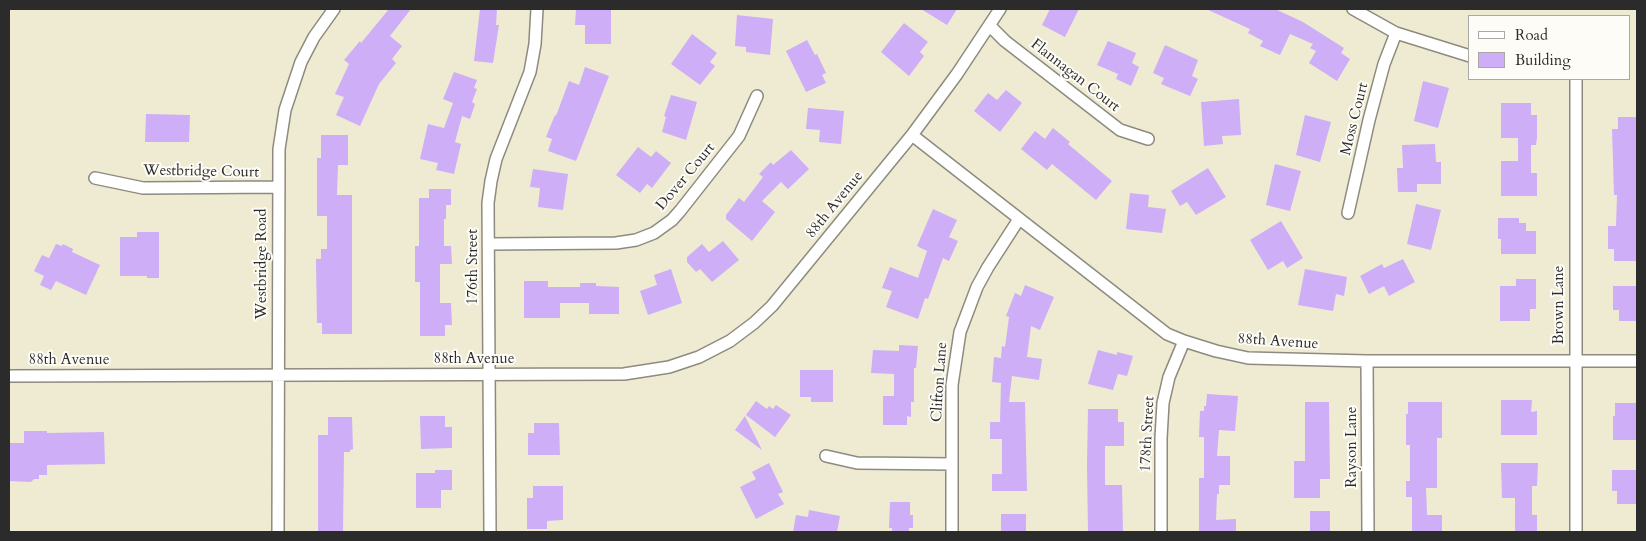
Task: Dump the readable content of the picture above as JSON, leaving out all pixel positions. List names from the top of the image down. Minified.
{"streets":{"street":["Flannagan Court","Moss Court","Westbridge Court","Dover Court","88th Avenue","Westbridge Road","176th Street","Brown Lane","Clifton Lane","178th Street","Rayson Lane"]},"crossings":[["Westbridge Court","Westbridge Road"],["Dover Court","176th Street"],["88th Avenue","Westbridge Road"],["88th Avenue","176th Street"],["88th Avenue","Brown Lane"],["88th Avenue","Clifton Lane"],["88th Avenue","178th Street"],["88th Avenue","Rayson Lane"]],"legend":["Road","Building"]}
